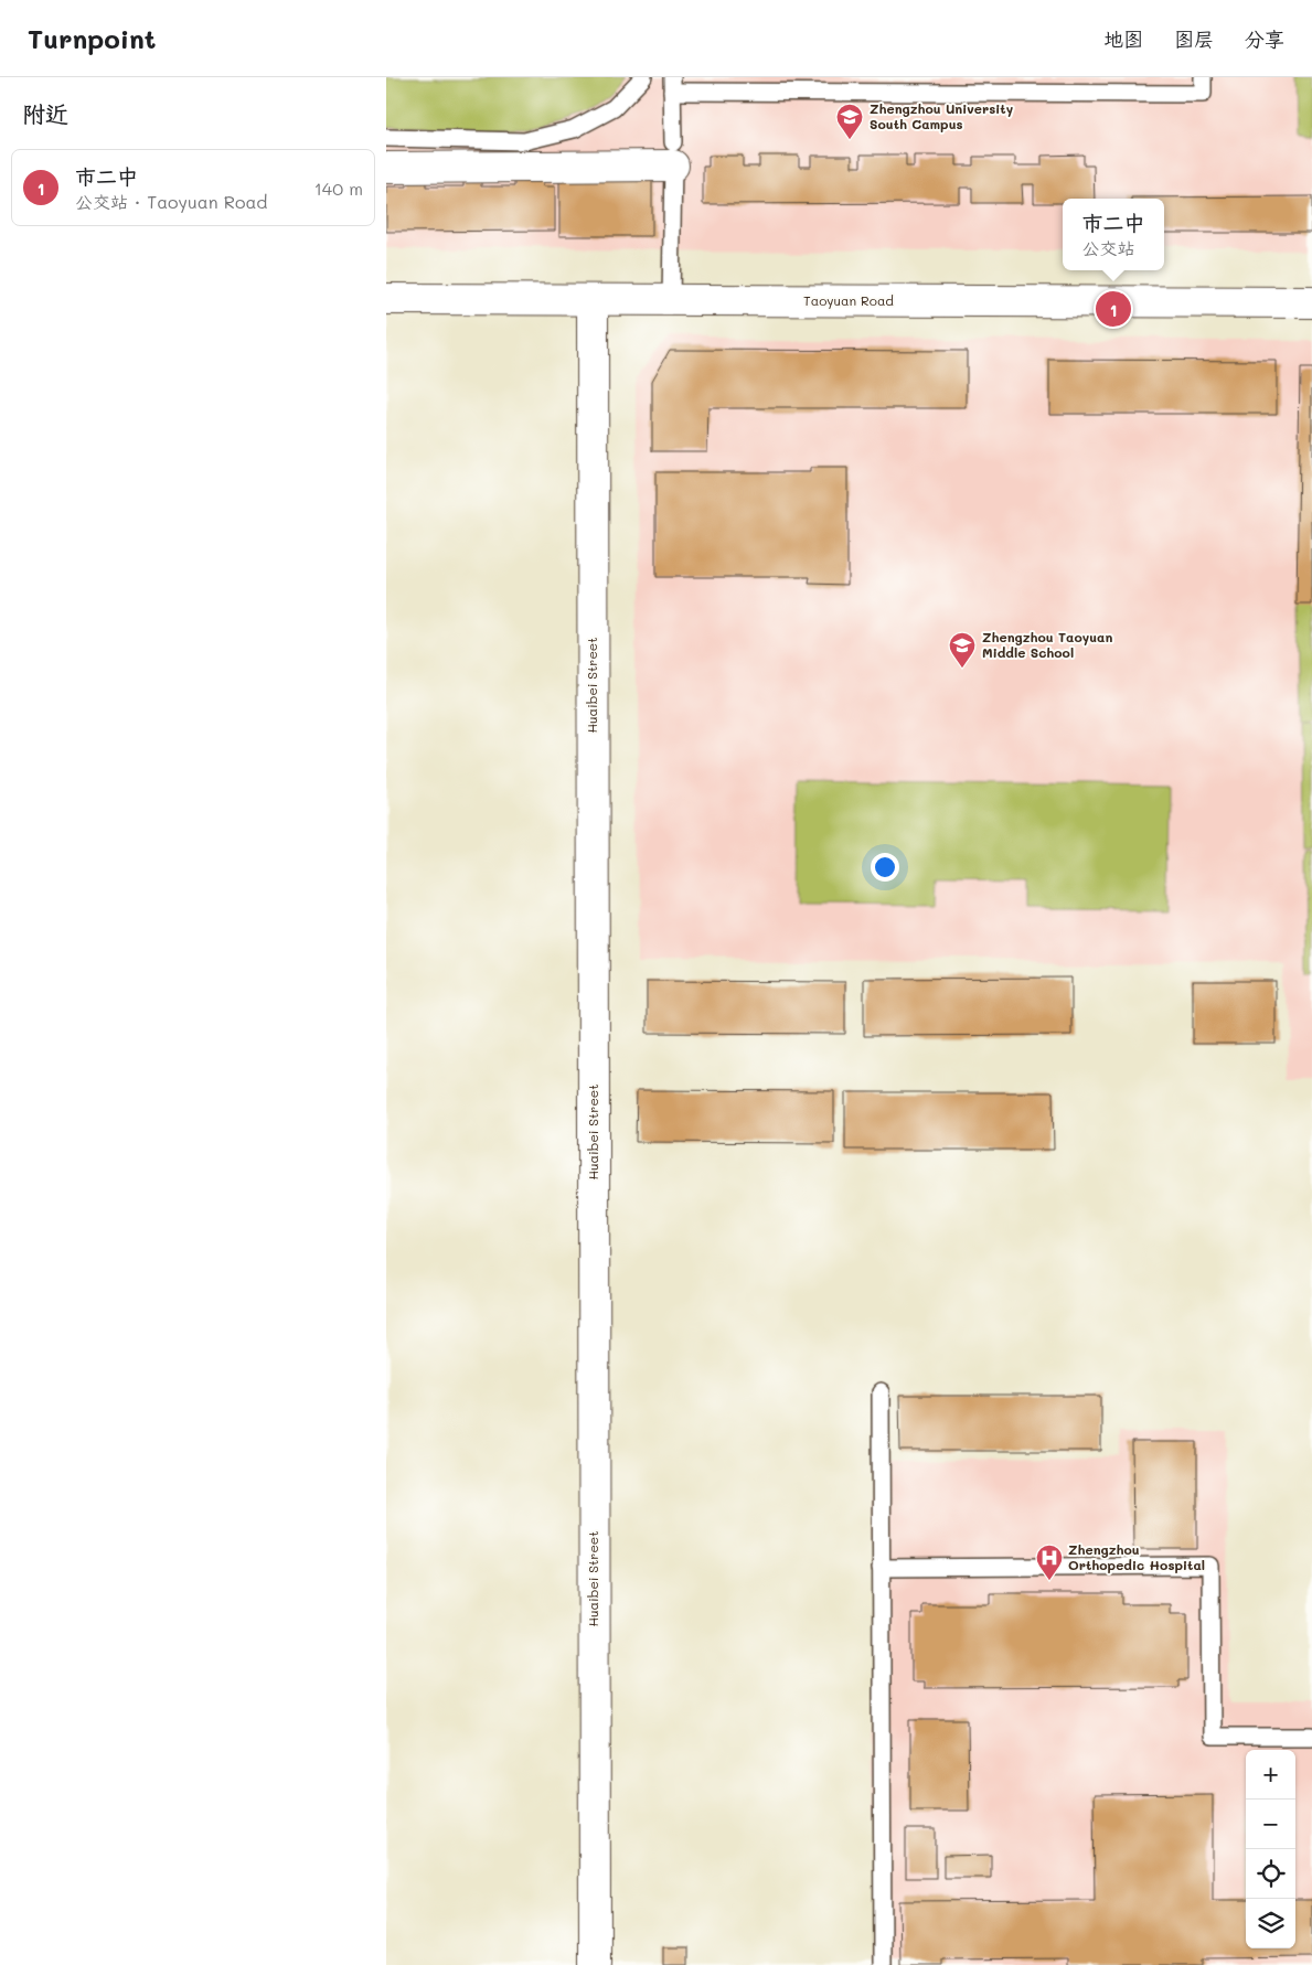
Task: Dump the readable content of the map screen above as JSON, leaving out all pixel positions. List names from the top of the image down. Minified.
{"streets":{"street":["Taoyuan Road","Huaibei Street"]},"crossings":[["Taoyuan Road","Huaibei Street"]],"places":{"school or university":["Zhengzhou University South Campus","Zhengzhou Taoyuan Middle School"],"hospital":["Zhengzhou Orthopedic Hospital"]},"page":{"header":"Turnpoint","nav":["地图","图层","分享"],"heading":"附近","list":[{"mark":"1","name":"市二中","note":"公交站 · Taoyuan Road","value":"140 m"}],"popup":["市二中","公交站"],"pins":"1","map_buttons":["+","−"]}}
